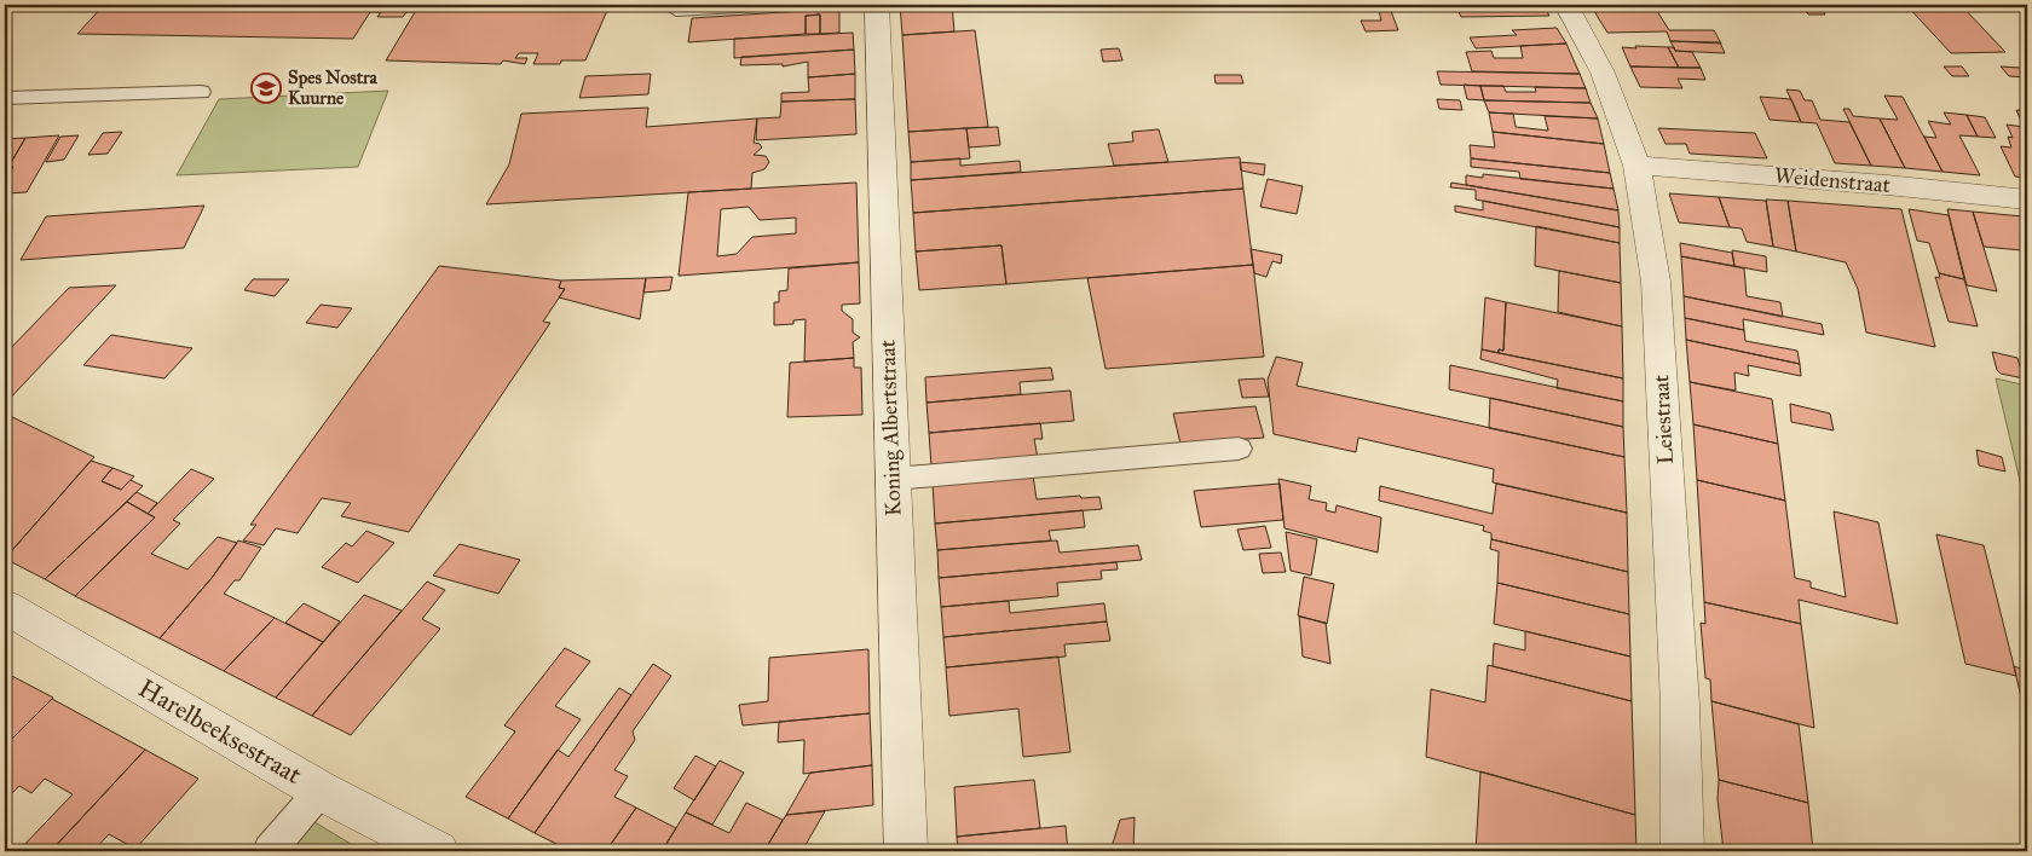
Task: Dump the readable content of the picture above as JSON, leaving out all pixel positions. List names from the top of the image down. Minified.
{"streets":{"street":["Weidenstraat","Leiestraat","Koning Albertstraat","Harelbeeksestraat"]},"crossings":[["Weidenstraat","Leiestraat"]],"places":{"school or university":["Spes Nostra Kuurne"]}}
